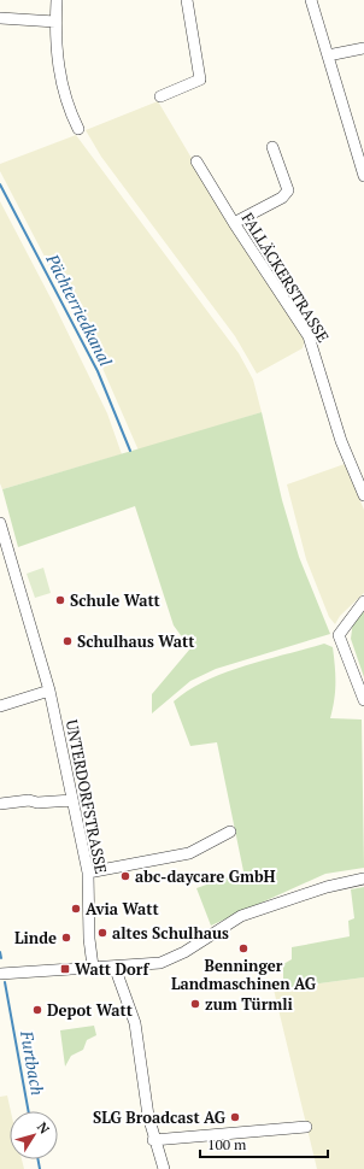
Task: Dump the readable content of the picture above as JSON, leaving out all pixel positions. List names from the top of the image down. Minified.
{"streets":{"street":["FALLÄCKERSTRASSE","UNTERDORFSTRASSE"]},"water":["Pächterriedkanal","Furtbach"],"places":{"other":["Schule Watt","Schulhaus Watt","abc-daycare GmbH","Avia Watt","altes Schulhaus","Linde","Benninger Landmaschinen AG","zum Türmli","Depot Watt","SLG Broadcast AG"],"transit":["Watt Dorf"]},"scale_bar":"100 m","north":"top right"}
